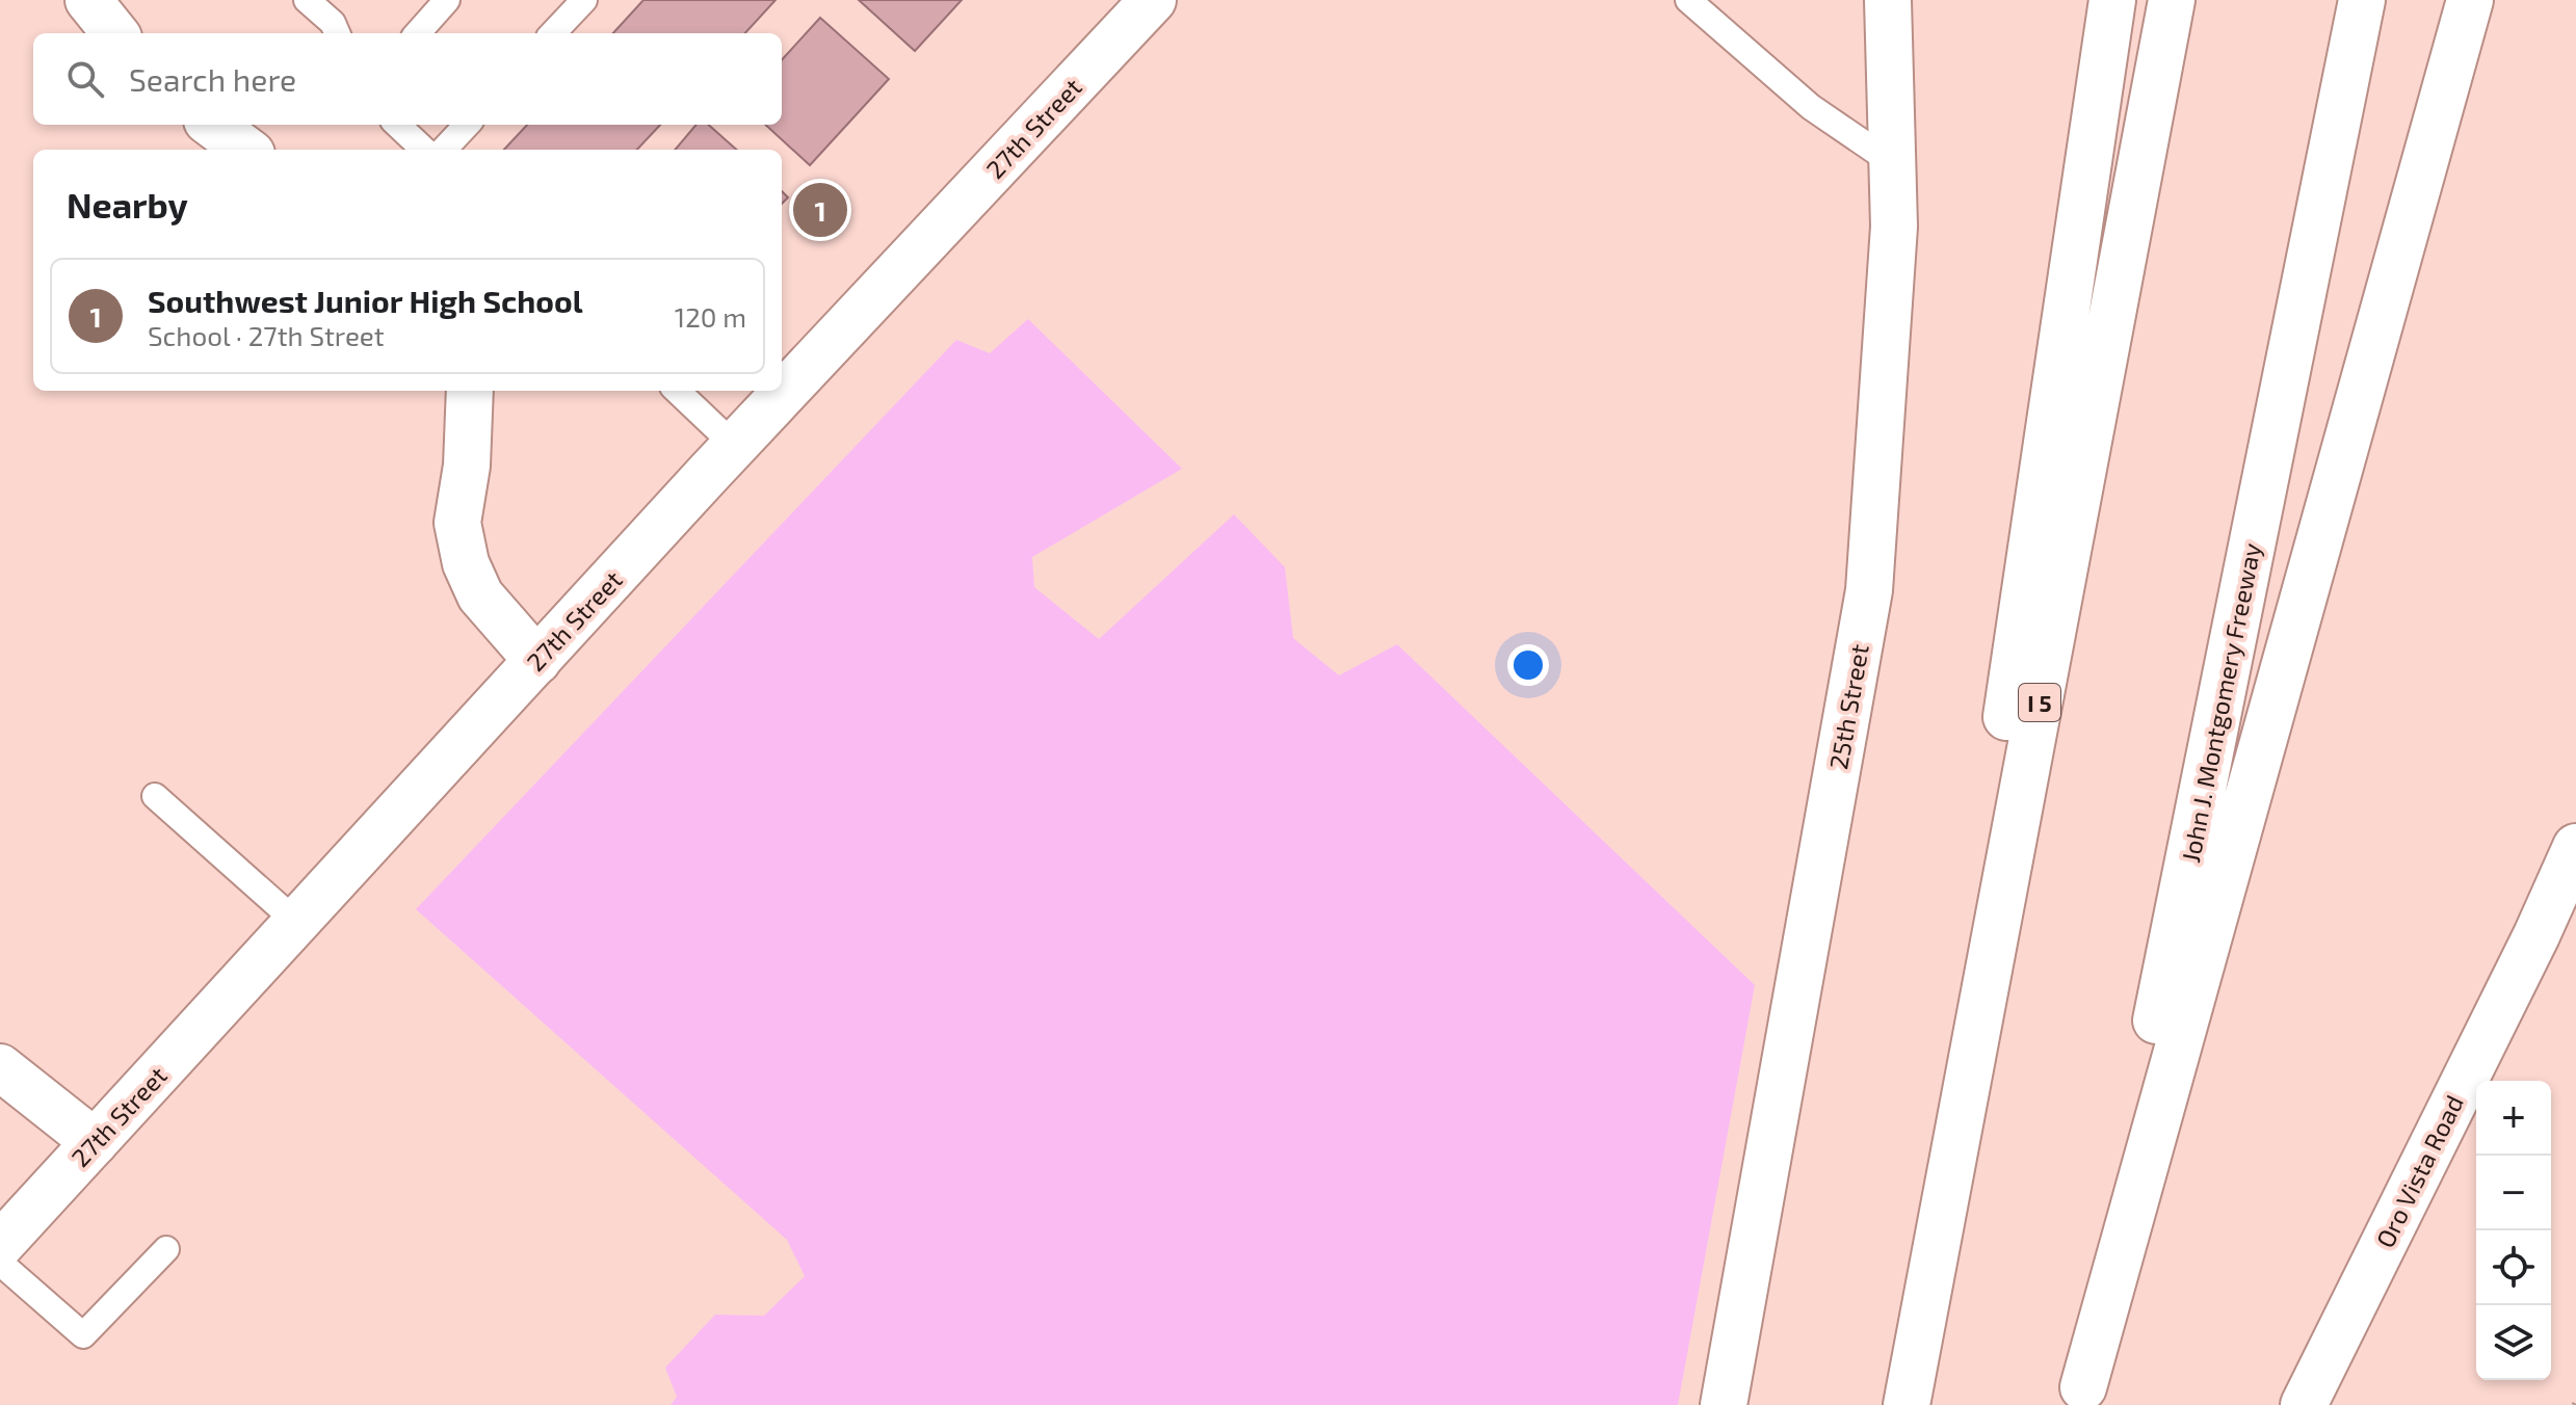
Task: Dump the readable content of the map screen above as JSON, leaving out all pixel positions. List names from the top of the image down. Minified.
{"streets":{"main road":["27th Street","I 5","John J. Montgomery Freeway","25th Street","Oro Vista Road"]},"page":{"search":"Search here","heading":"Nearby","pins":"1","list":[{"mark":"1","name":"Southwest Junior High School","note":"School · 27th Street","value":"120 m"}],"map_buttons":["+","−"]}}
